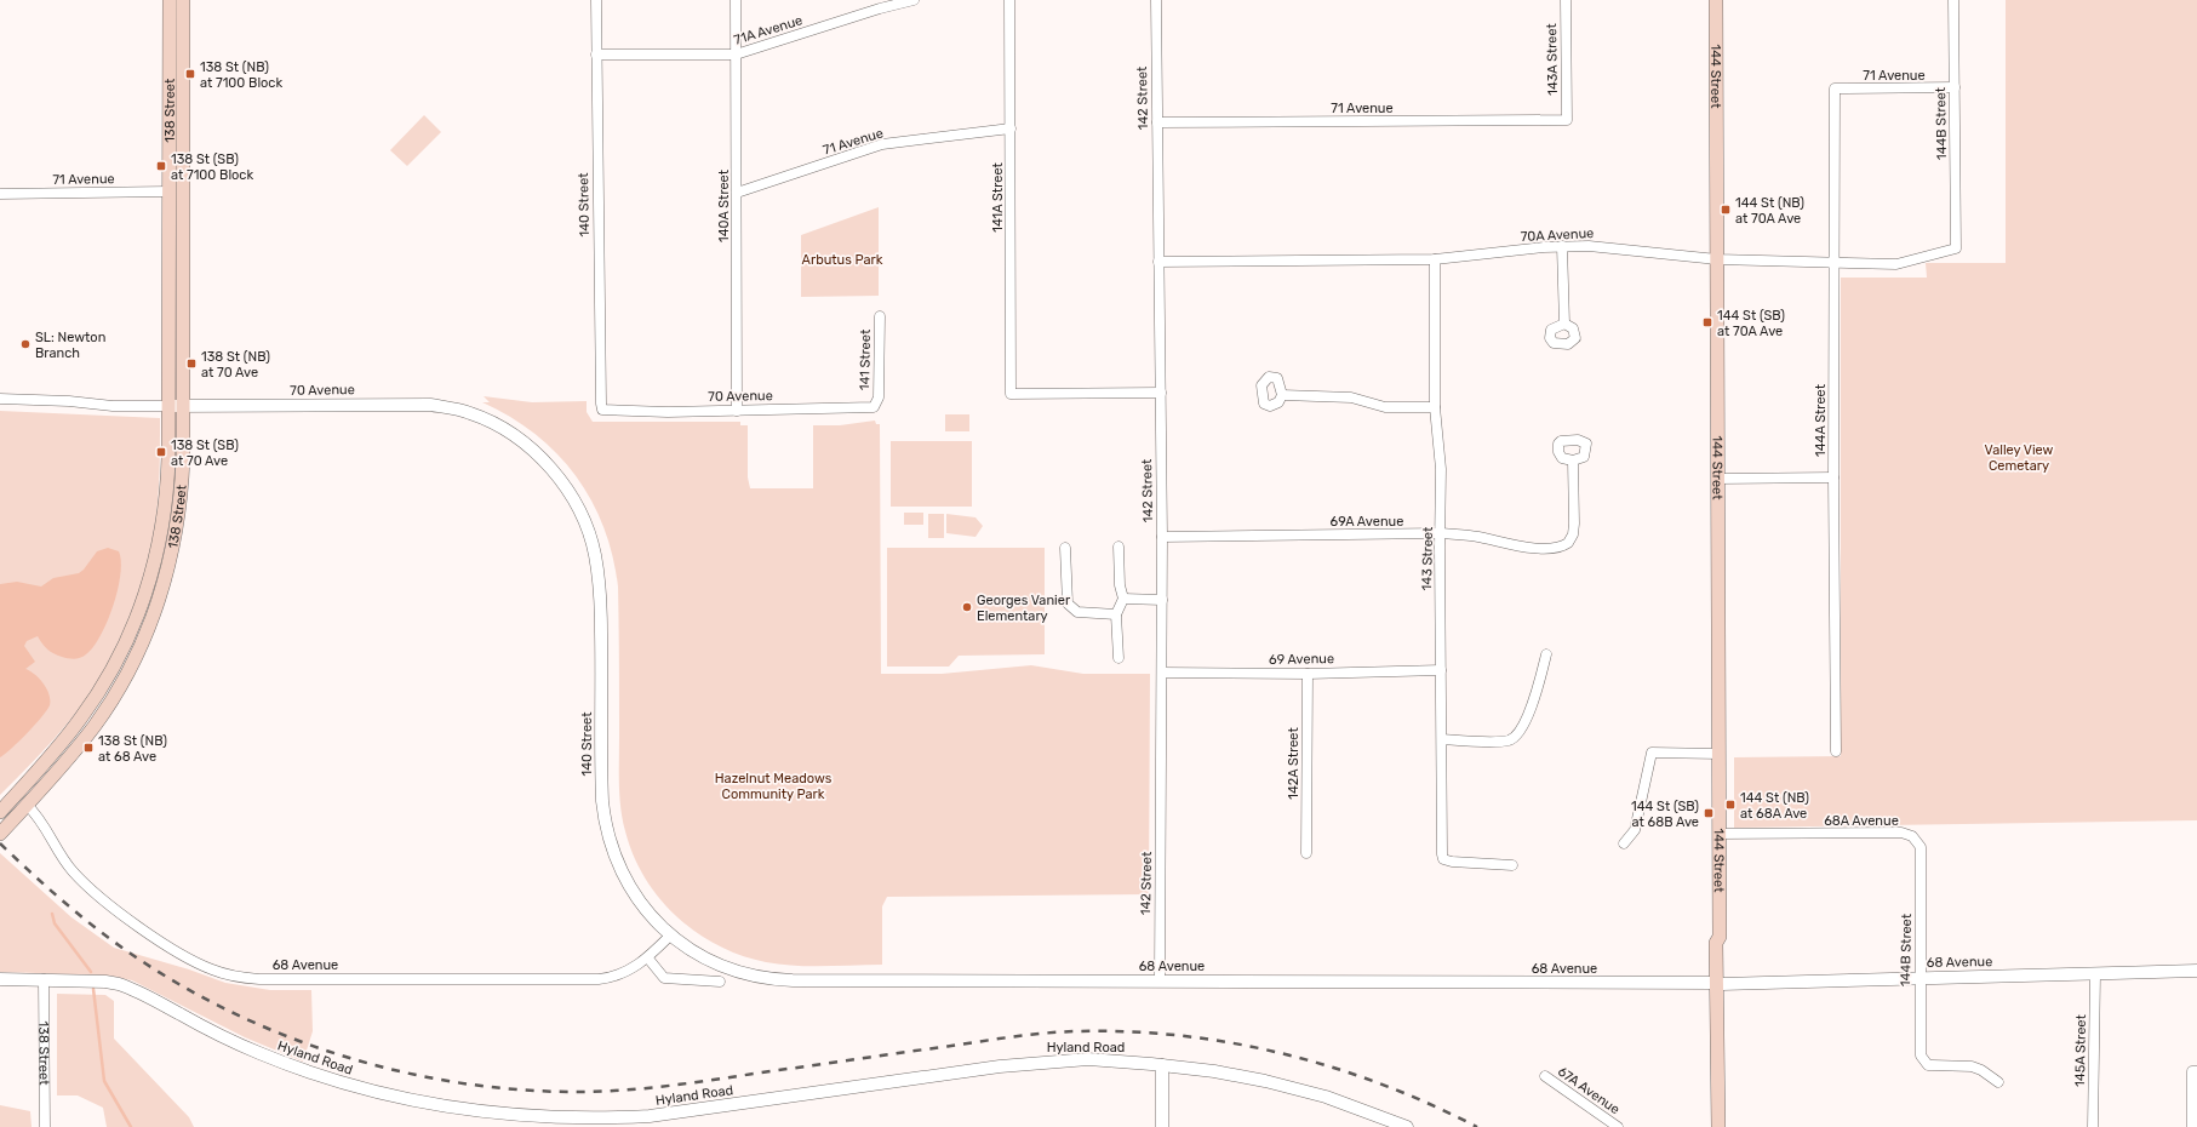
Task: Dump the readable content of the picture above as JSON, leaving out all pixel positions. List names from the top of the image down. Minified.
{"streets":{"main road":["144 Street","138 Street"],"street":["71A Avenue","143A Street","71 Avenue","142 Street","144B Street","141A Street","140 Street","140A Street","70A Avenue","141 Street","70 Avenue","144A Street","69A Avenue","143 Street","69 Avenue","142A Street","68A Avenue","68 Avenue","Hyland Road","145A Street","67A Avenue"]},"crossings":[["71A Avenue","140 Street"],["71A Avenue","140A Street"],["143A Street","71 Avenue"],["144 Street","70A Avenue"],["144 Street","68A Avenue"],["144 Street","68 Avenue"],["71 Avenue","142 Street"],["71 Avenue","138 Street"],["71 Avenue","144B Street"],["71 Avenue","141A Street"],["71 Avenue","140A Street"],["71 Avenue","144A Street"],["142 Street","141A Street"],["142 Street","70A Avenue"],["142 Street","69A Avenue"],["142 Street","69 Avenue"],["142 Street","68 Avenue"],["138 Street","70 Avenue"],["138 Street","68 Avenue"],["138 Street","Hyland Road"],["144B Street","70A Avenue"],["144B Street","68A Avenue"],["144B Street","68 Avenue"],["140 Street","70 Avenue"],["140 Street","68 Avenue"],["140A Street","70 Avenue"],["70A Avenue","144A Street"],["70A Avenue","143 Street"],["141 Street","70 Avenue"],["69A Avenue","143 Street"],["143 Street","69 Avenue"],["69 Avenue","142A Street"],["68 Avenue","145A Street"]],"parks":["Arbutus Park","Valley View Cemetary","Hazelnut Meadows Community Park"],"places":{"transit":["138 St (NB) at 7100 Block","138 St (SB) at 7100 Block","144 St (NB) at 70A Ave","144 St (SB) at 70A Ave","138 St (NB) at 70 Ave","138 St (SB) at 70 Ave","138 St (NB) at 68 Ave","144 St (NB) at 68A Ave","144 St (SB) at 68B Ave"],"other":["SL: Newton Branch","Georges Vanier Elementary"]}}
